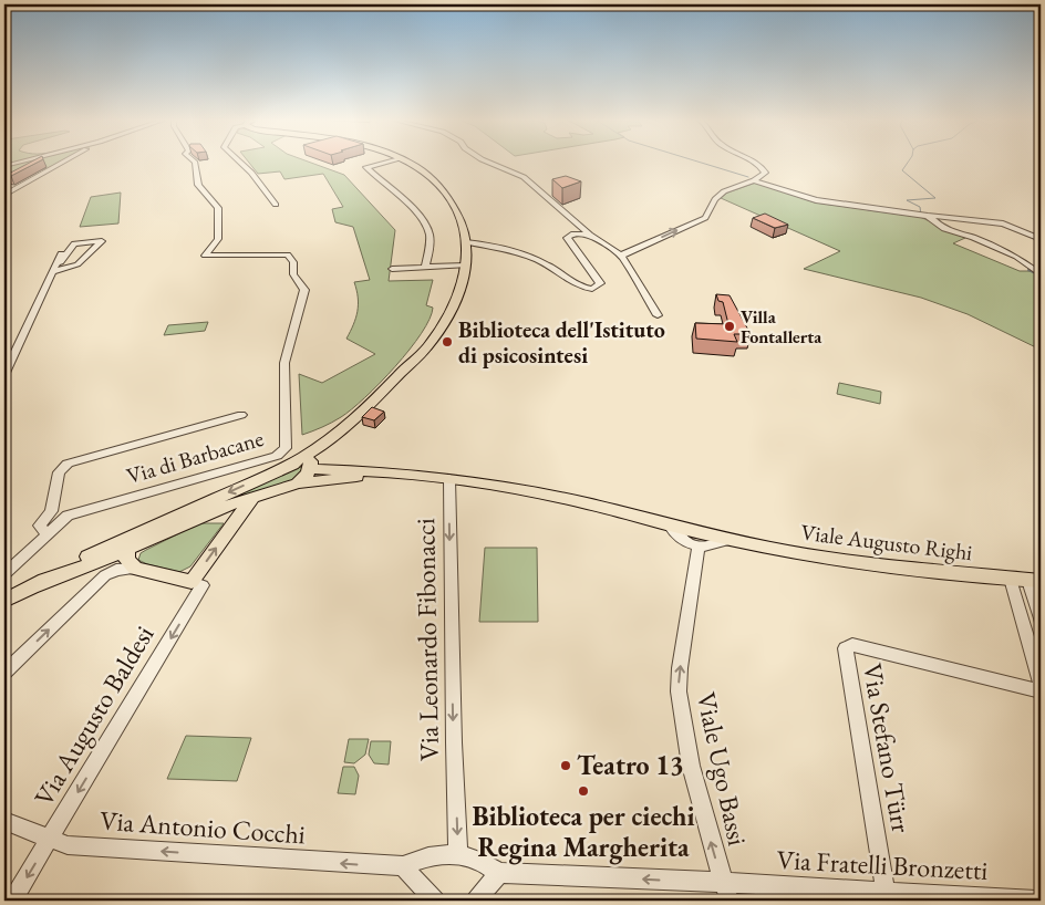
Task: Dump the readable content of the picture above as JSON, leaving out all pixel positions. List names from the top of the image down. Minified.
{"streets":{"main road":["Viale Augusto Righi"],"street":["Via di Barbacane","Via Leonardo Fibonacci","Via Augusto Baldesi","Via Stefano Türr","Viale Ugo Bassi","Via Antonio Cocchi","Via Fratelli Bronzetti"]},"crossings":[["Viale Augusto Righi","Via Leonardo Fibonacci"],["Viale Augusto Righi","Viale Ugo Bassi"],["Via Augusto Baldesi","Via Antonio Cocchi"],["Via Stefano Türr","Via Fratelli Bronzetti"],["Viale Ugo Bassi","Via Fratelli Bronzetti"]],"one_way":["Via Leonardo Fibonacci","Via Augusto Baldesi","Viale Ugo Bassi","Via Antonio Cocchi","Via Fratelli Bronzetti"],"places":["Villa Fontallerta","Biblioteca dell'Istituto di psicosintesi","Teatro 13","Biblioteca per ciechi Regina Margherita"]}
